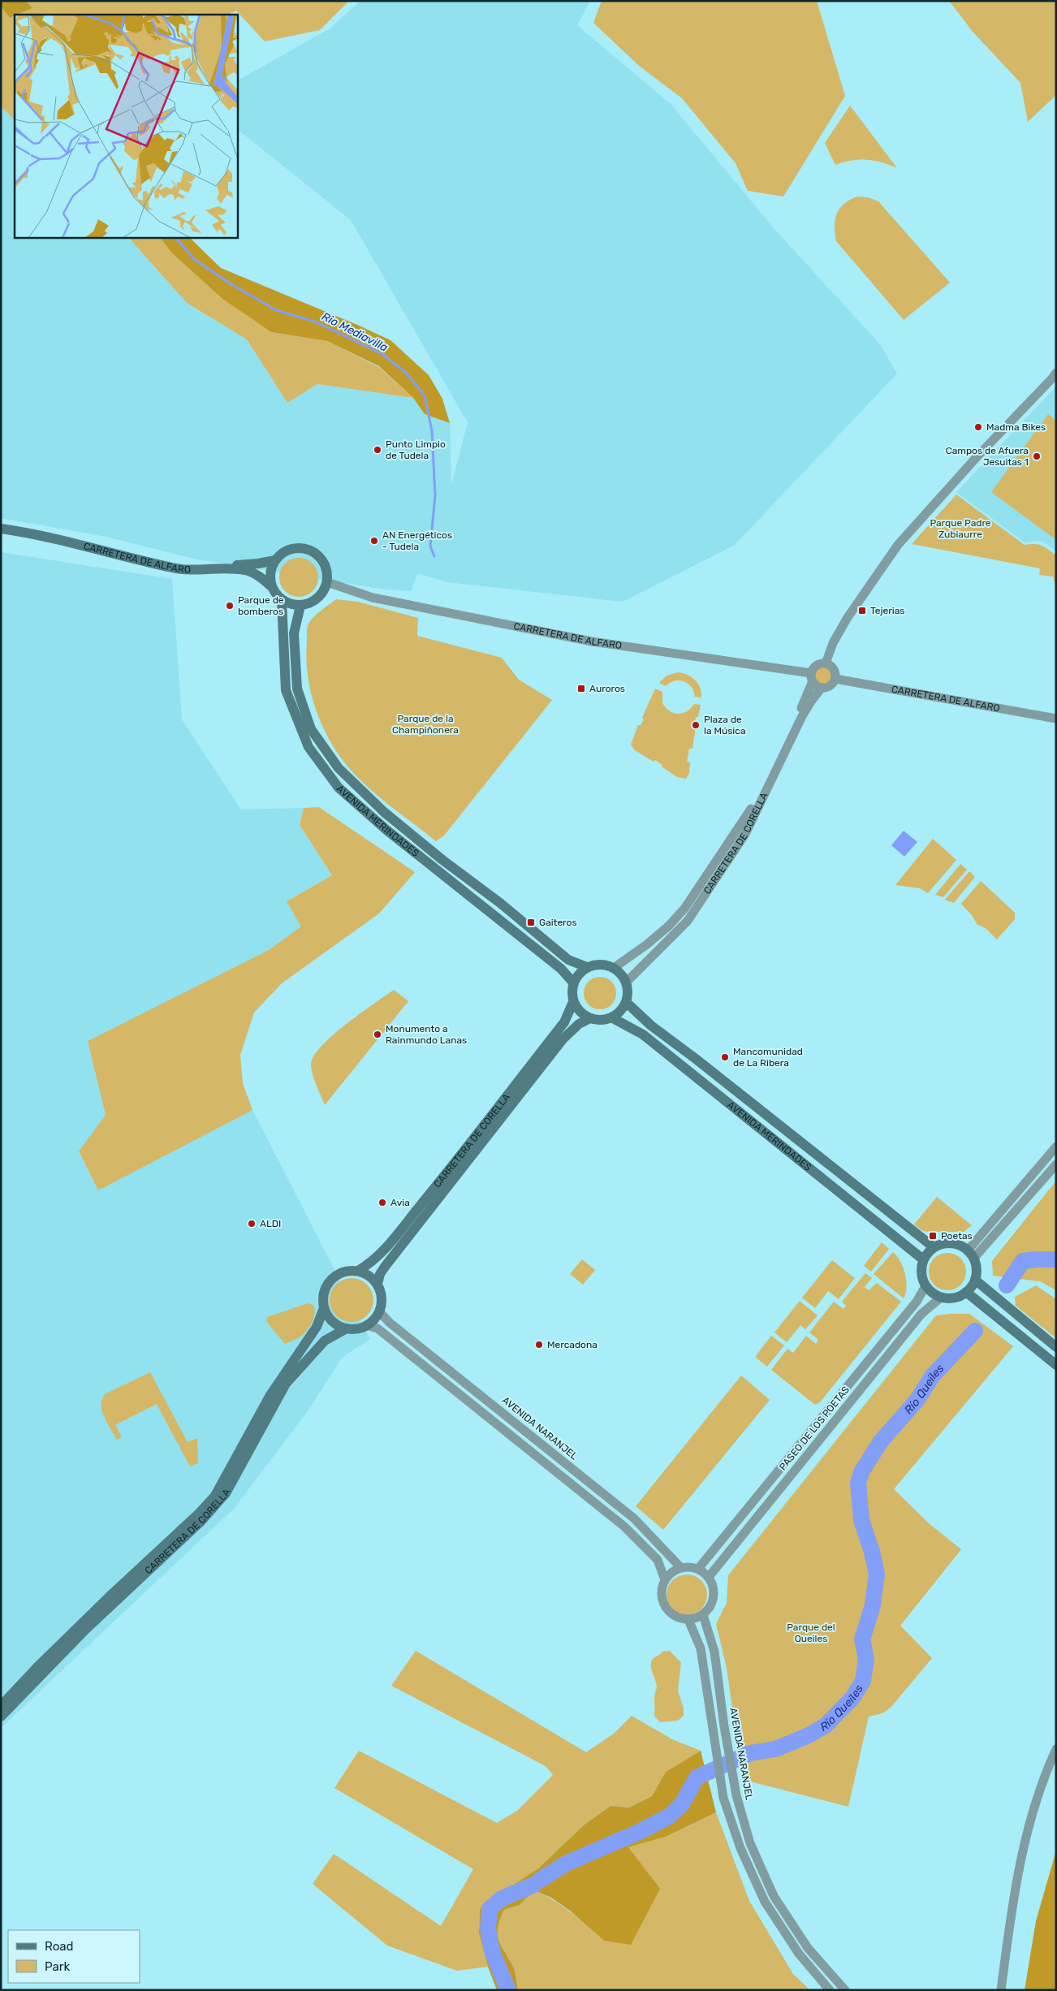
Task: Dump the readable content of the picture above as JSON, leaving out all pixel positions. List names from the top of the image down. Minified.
{"streets":{"main road":["CARRETERA DE ALFARO","AVENIDA MERINDADES","CARRETERA DE CORELLA"],"street":["AVENIDA NARANJEL","PASEO DE LOS POETAS"]},"crossings":[["CARRETERA DE ALFARO","AVENIDA MERINDADES"],["CARRETERA DE ALFARO","CARRETERA DE CORELLA"],["AVENIDA MERINDADES","CARRETERA DE CORELLA"],["AVENIDA MERINDADES","PASEO DE LOS POETAS"],["CARRETERA DE CORELLA","AVENIDA NARANJEL"],["AVENIDA NARANJEL","PASEO DE LOS POETAS"]],"water":["Rio Mediavilla","Río Queiles"],"parks":["Parque Padre Zubiaurre","Parque de la Champiñonera","Parque del Queiles"],"places":{"other":["Madma Bikes","Punto Limpio de Tudela","Campos de Afuera Jesuitas 1","AN Energéticos - Tudela","Parque de bomberos","Plaza de la Música","Monumento a Rainmundo Lanas","Mancomunidad de La Ribera","Avia","ALDI","Mercadona"],"transit":["Tejerias","Auroros","Gaiteros","Poetas"]},"legend":["Road","Park"]}
